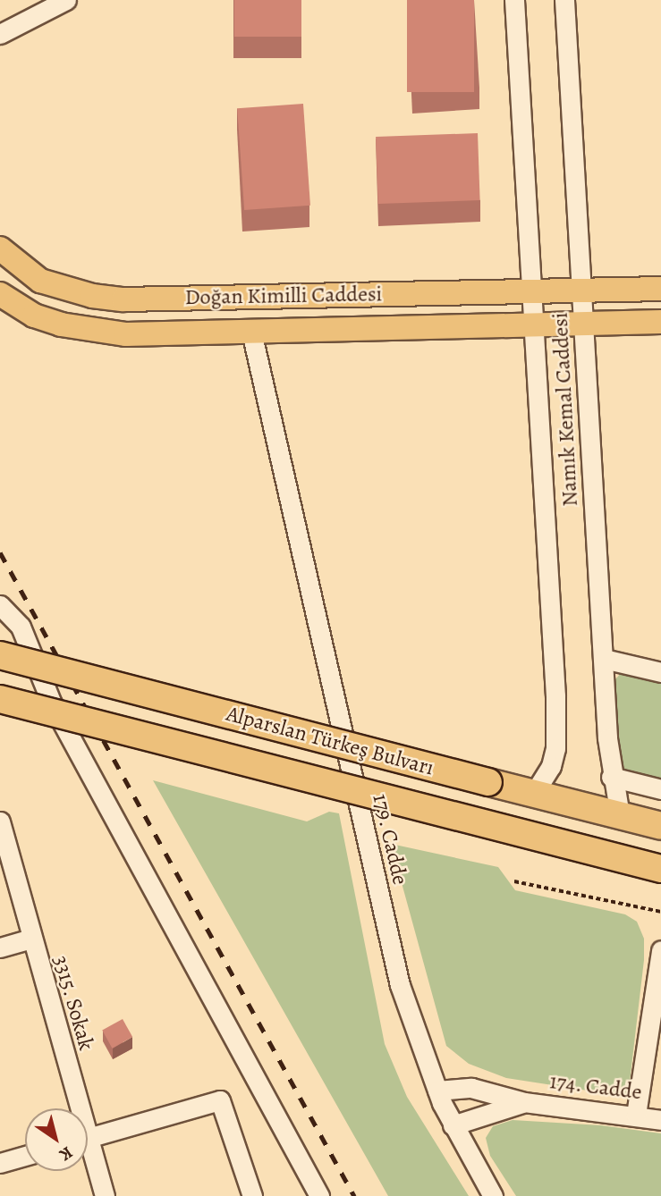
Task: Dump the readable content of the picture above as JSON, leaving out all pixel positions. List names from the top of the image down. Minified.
{"streets":{"highway":["Alparslan Türkeş Bulvarı"],"main road":["Doğan Kimilli Caddesi"],"street":["Namık Kemal Caddesi","179. Cadde","3315. Sokak","174. Cadde"]},"crossings":[["Doğan Kimilli Caddesi","Namık Kemal Caddesi"],["Doğan Kimilli Caddesi","179. Cadde"],["Namık Kemal Caddesi","Alparslan Türkeş Bulvarı"],["179. Cadde","174. Cadde"]],"north":"bottom right"}
